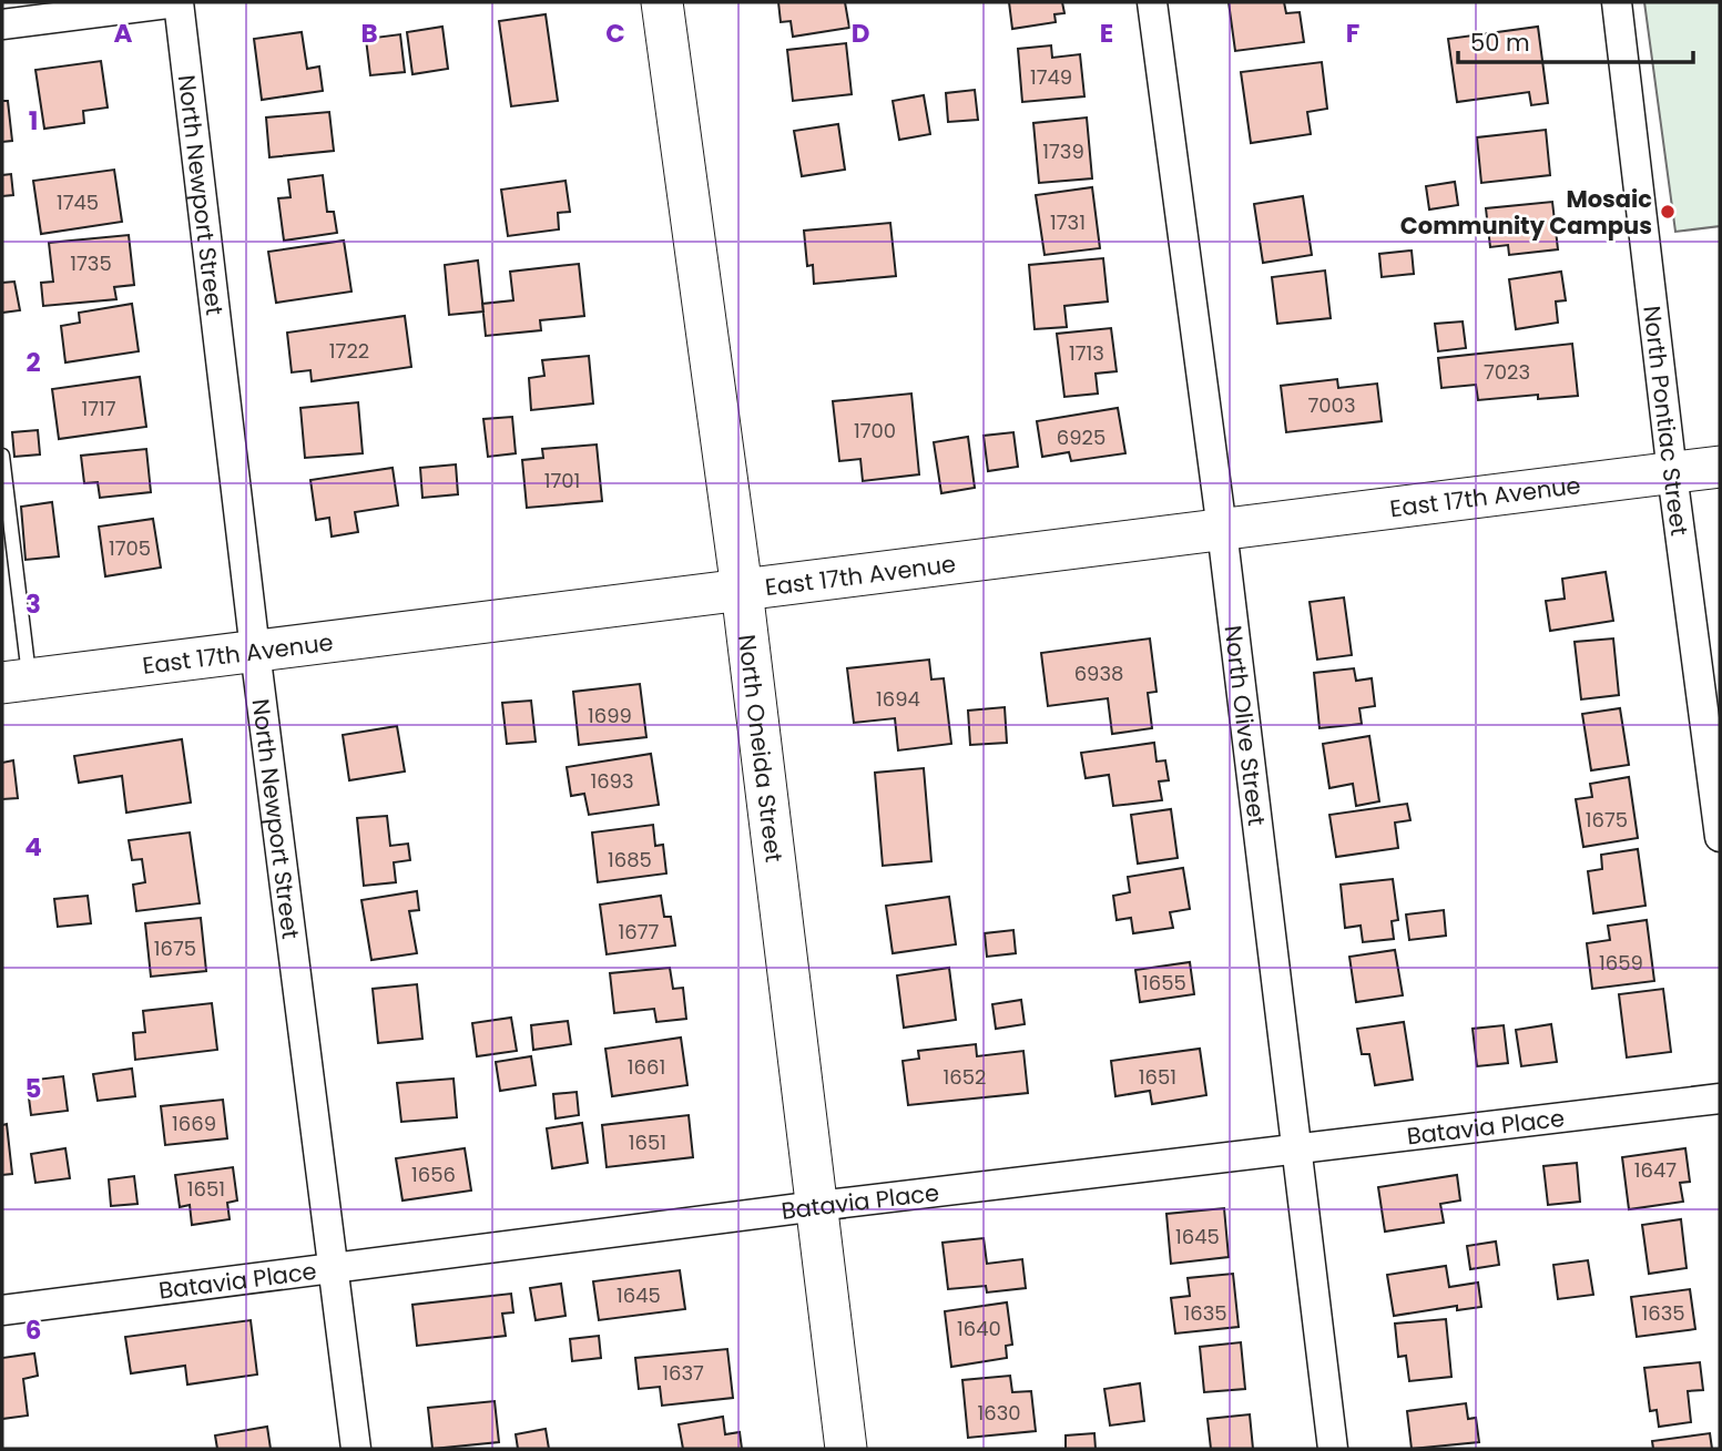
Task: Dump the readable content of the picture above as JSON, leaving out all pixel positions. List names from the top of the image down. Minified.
{"streets":{"street":["North Newport Street","North Pontiac Street","East 17th Avenue","North Olive Street","North Oneida Street","Batavia Place"]},"crossings":[["North Newport Street","East 17th Avenue"],["North Newport Street","Batavia Place"],["North Pontiac Street","East 17th Avenue"],["East 17th Avenue","North Olive Street"],["East 17th Avenue","North Oneida Street"],["North Olive Street","Batavia Place"],["North Oneida Street","Batavia Place"]],"places":["Mosaic Community Campus"],"house_numbers":["1749","1739","1745","1731","1735","1722","1713","7023","7003","1717","1700","6925","1701","1705","6938","1694","1699","1693","1675","1685","1677","1675","1659","1655","1661","1652","1651","1669","1651","1647","1656","1651","1645","1645","1635","1635","1640","1637","1630"],"scale_bar":"50 m","grid":{"columns":["A","B","C","D","E","F"],"rows":["1","2","3","4","5","6"]}}
